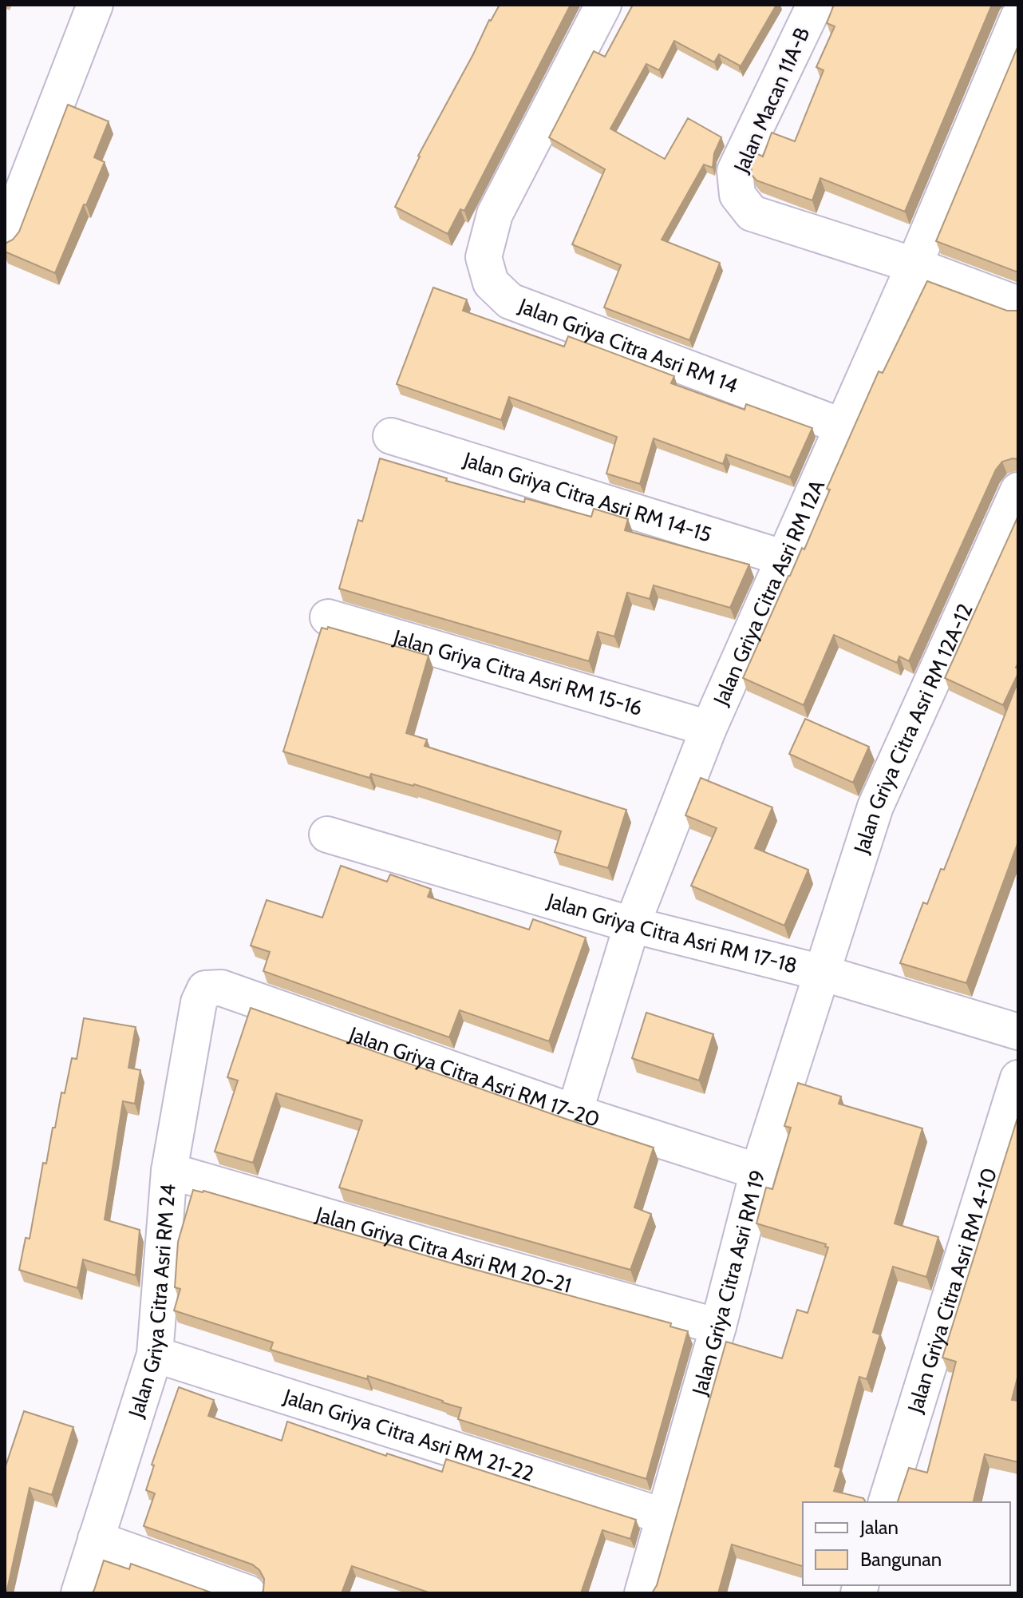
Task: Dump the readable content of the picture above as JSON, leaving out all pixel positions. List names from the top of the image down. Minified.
{"streets":{"street":["Jalan Macan 11A-B","Jalan Griya Citra Asri RM 14","Jalan Griya Citra Asri RM 14-15","Jalan Griya Citra Asri RM 12A","Jalan Griya Citra Asri RM 15-16","Jalan Griya Citra Asri RM 12A-12","Jalan Griya Citra Asri RM 17-18","Jalan Griya Citra Asri RM 17-20","Jalan Griya Citra Asri RM 20-21","Jalan Griya Citra Asri RM 19","Jalan Griya Citra Asri RM 4-10","Jalan Griya Citra Asri RM 24","Jalan Griya Citra Asri RM 21-22"]},"crossings":[["Jalan Macan 11A-B","Jalan Griya Citra Asri RM 12A"],["Jalan Griya Citra Asri RM 14","Jalan Griya Citra Asri RM 12A"],["Jalan Griya Citra Asri RM 14-15","Jalan Griya Citra Asri RM 12A"],["Jalan Griya Citra Asri RM 12A","Jalan Griya Citra Asri RM 15-16"],["Jalan Griya Citra Asri RM 12A","Jalan Griya Citra Asri RM 17-18"],["Jalan Griya Citra Asri RM 12A","Jalan Griya Citra Asri RM 17-20"],["Jalan Griya Citra Asri RM 12A-12","Jalan Griya Citra Asri RM 17-18"],["Jalan Griya Citra Asri RM 12A-12","Jalan Griya Citra Asri RM 19"],["Jalan Griya Citra Asri RM 17-18","Jalan Griya Citra Asri RM 19"],["Jalan Griya Citra Asri RM 17-20","Jalan Griya Citra Asri RM 19"],["Jalan Griya Citra Asri RM 17-20","Jalan Griya Citra Asri RM 24"],["Jalan Griya Citra Asri RM 20-21","Jalan Griya Citra Asri RM 19"],["Jalan Griya Citra Asri RM 20-21","Jalan Griya Citra Asri RM 24"],["Jalan Griya Citra Asri RM 19","Jalan Griya Citra Asri RM 21-22"],["Jalan Griya Citra Asri RM 24","Jalan Griya Citra Asri RM 21-22"]],"legend":["Jalan","Bangunan"]}
